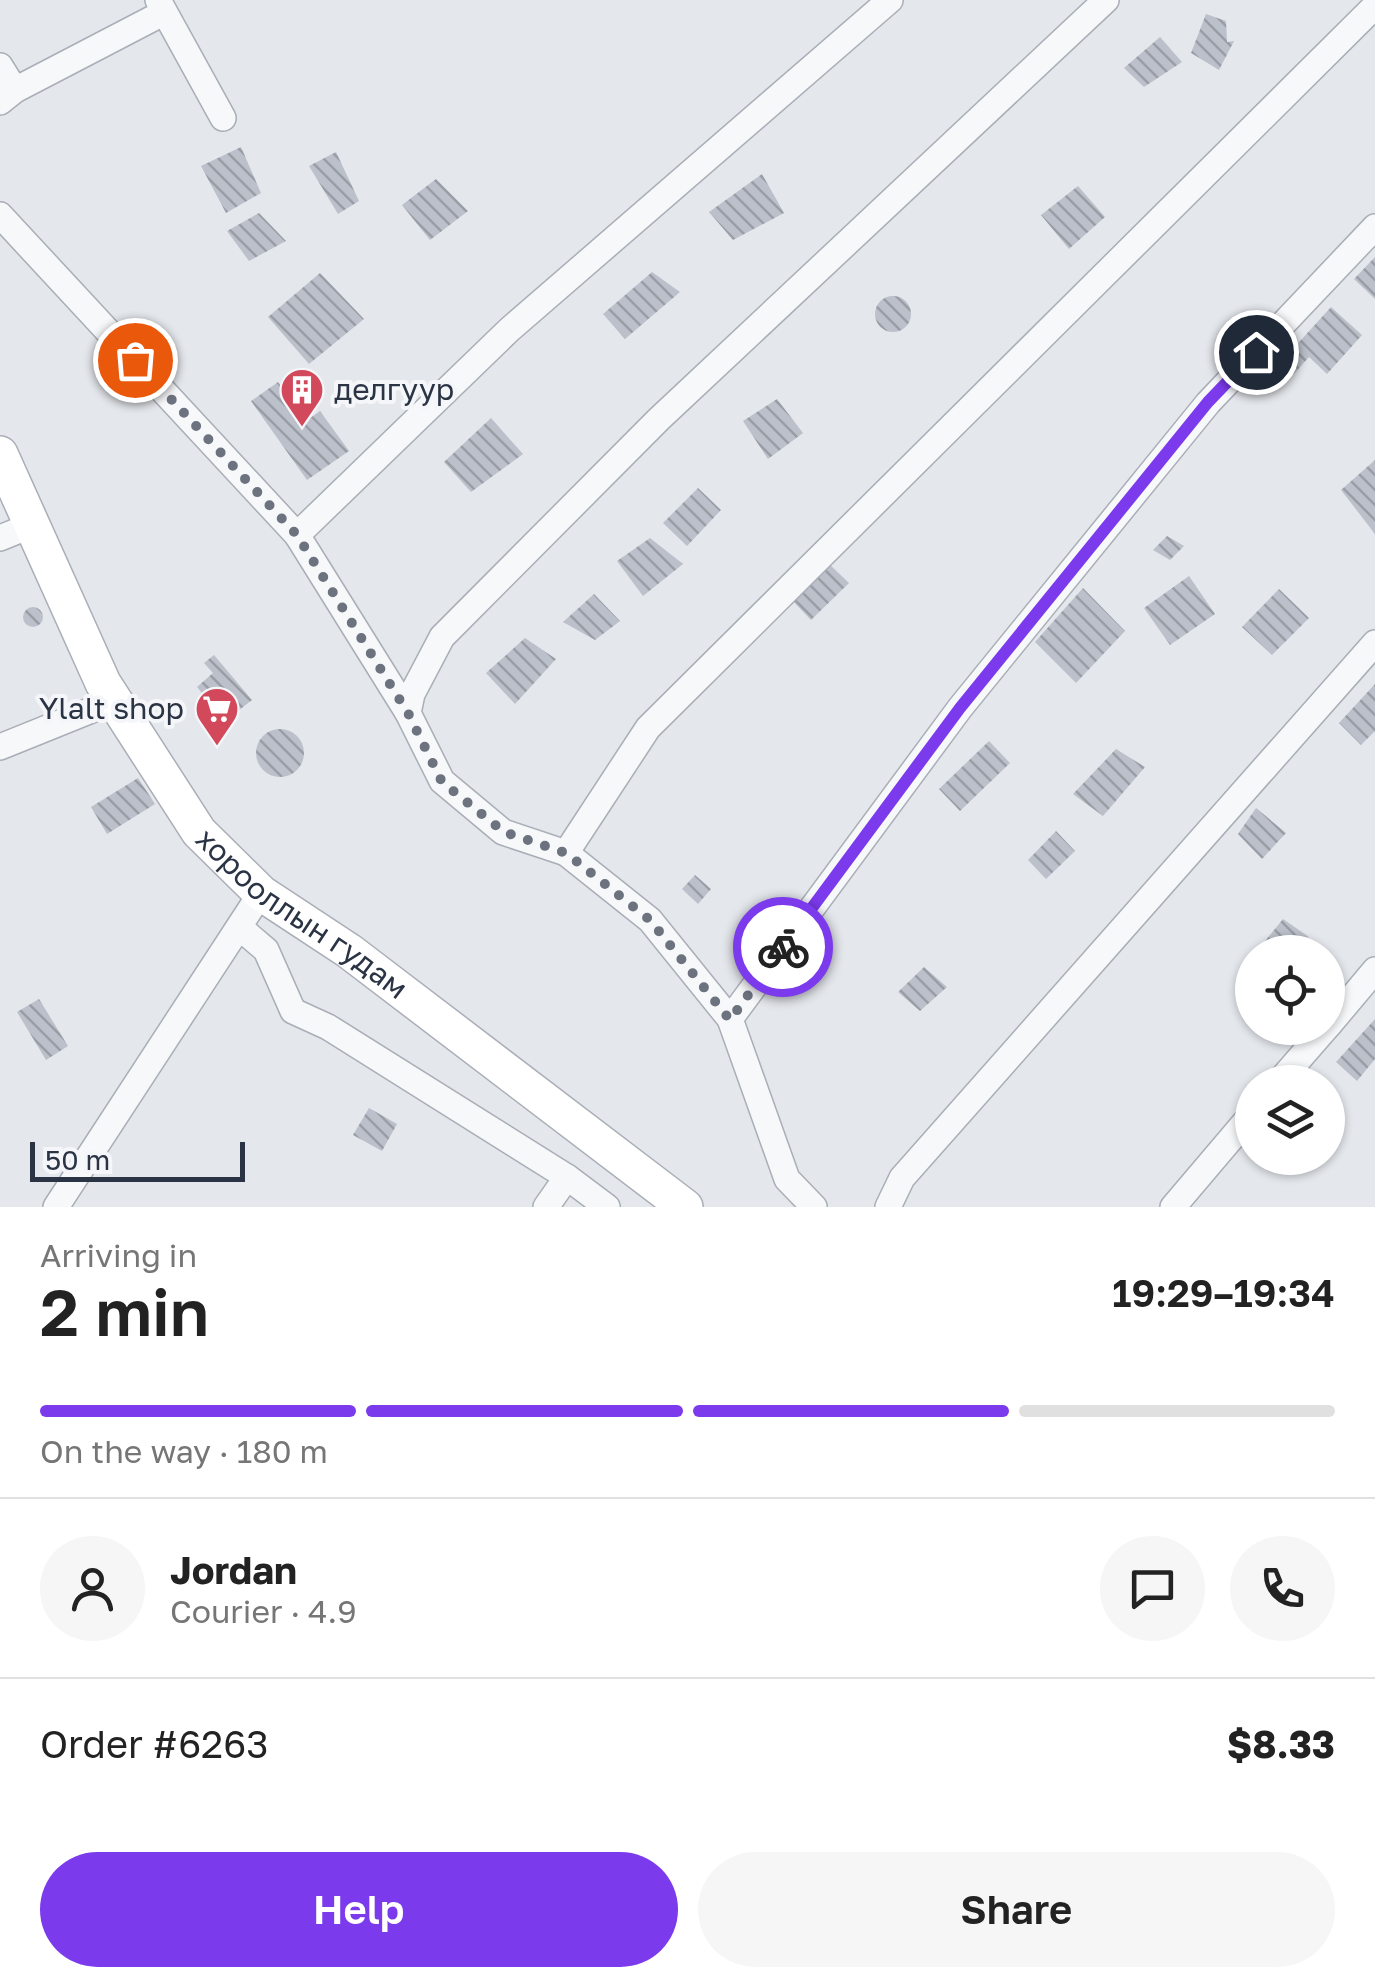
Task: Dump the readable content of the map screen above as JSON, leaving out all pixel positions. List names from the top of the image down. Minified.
{"streets":{"main road":["хорооллын гудам"]},"places":{"building":["делгуур"],"supermarket":["Ylalt shop"]},"scale_bar":"50 m","page":{"scale":"50 m","heading":["2 min","Arriving in","19:29–19:34"],"panel":["Jordan","Courier · 4.9","Order #6263","$8.33"],"bar":"On the way · 180 m","buttons":["Help","Share"]}}
